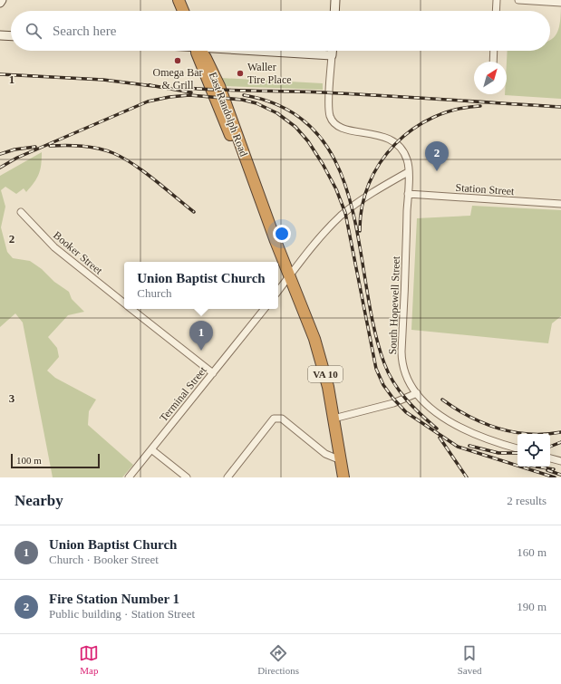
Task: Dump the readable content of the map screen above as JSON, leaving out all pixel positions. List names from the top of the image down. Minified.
{"streets":{"highway":["East Randolph Road","VA 10"],"street":["Station Street","Booker Street","South Hopewell Street","Terminal Street"]},"crossings":[["Station Street","South Hopewell Street"],["Booker Street","Terminal Street"]],"places":["Omega Bar & Grill","Waller Tire Place"],"scale_bar":"100 m","north":"top right","page":{"search":"Search here","pins":["2","1"],"popup":["Union Baptist Church","Church"],"scale":"100 m","heading":["Nearby","2 results"],"list":[{"mark":"1","name":"Union Baptist Church","note":"Church · Booker Street","value":"160 m"},{"mark":"2","name":"Fire Station Number 1","note":"Public building · Station Street","value":"190 m"}],"nav":["Map","Directions","Saved"]},"grid":{"rows":["1","2","3"]}}
